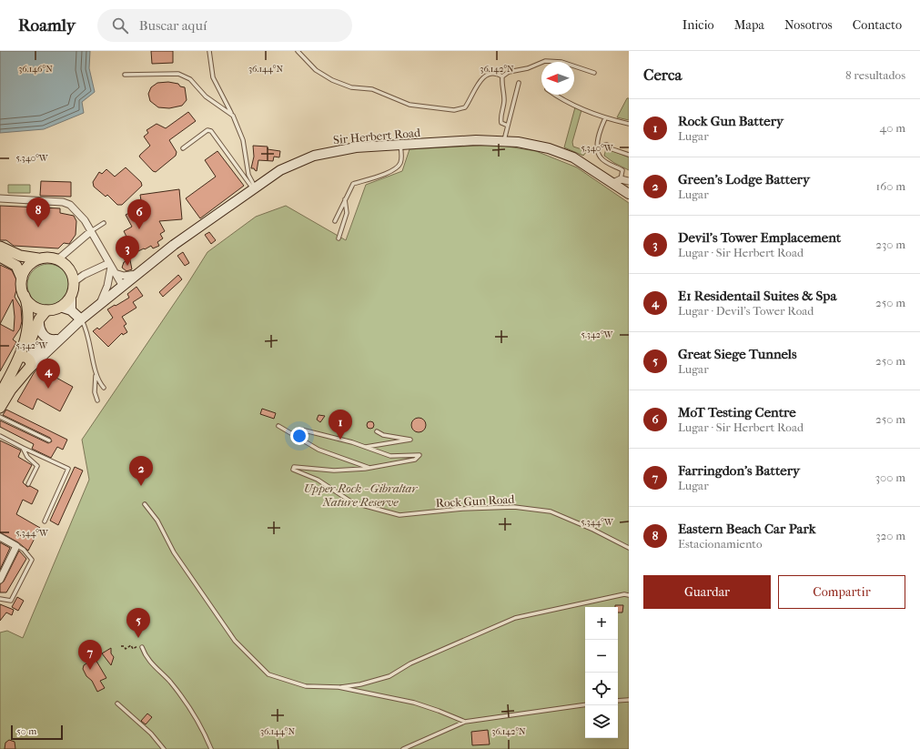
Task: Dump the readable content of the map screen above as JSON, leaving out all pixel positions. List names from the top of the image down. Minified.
{"streets":{"main road":["Sir Herbert Road"],"lane":["Rock Gun Road"]},"parks":["Upper Rock - Gibraltar Nature Reserve"],"scale_bar":"50 m","north":"left","page":{"header":"Roamly","search":"Buscar aquí","nav":["Inicio","Mapa","Nosotros","Contacto"],"heading":["Cerca","8 resultados"],"list":[{"mark":"1","name":"Rock Gun Battery","note":"Lugar","value":"40 m"},{"mark":"2","name":"Green's Lodge Battery","note":"Lugar","value":"160 m"},{"mark":"3","name":"Devil's Tower Emplacement","note":"Lugar · Sir Herbert Road","value":"230 m"},{"mark":"4","name":"E1 Residentail Suites & Spa","note":"Lugar · Devil's Tower Road","value":"250 m"},{"mark":"5","name":"Great Siege Tunnels","note":"Lugar","value":"250 m"},{"mark":"6","name":"MoT Testing Centre","note":"Lugar · Sir Herbert Road","value":"250 m"},{"mark":"7","name":"Farringdon's Battery","note":"Lugar","value":"300 m"},{"mark":"8","name":"Eastern Beach Car Park","note":"Estacionamiento","value":"320 m"}],"pins":["8","6","3","4","1","2","5","7"],"buttons":["Guardar","Compartir"],"map_buttons":["+","−"],"scale":"50 m"},"coordinates":["36.146°N","36.144°N","36.142°N","5.340°W","5.342°W","5.344°W"]}
